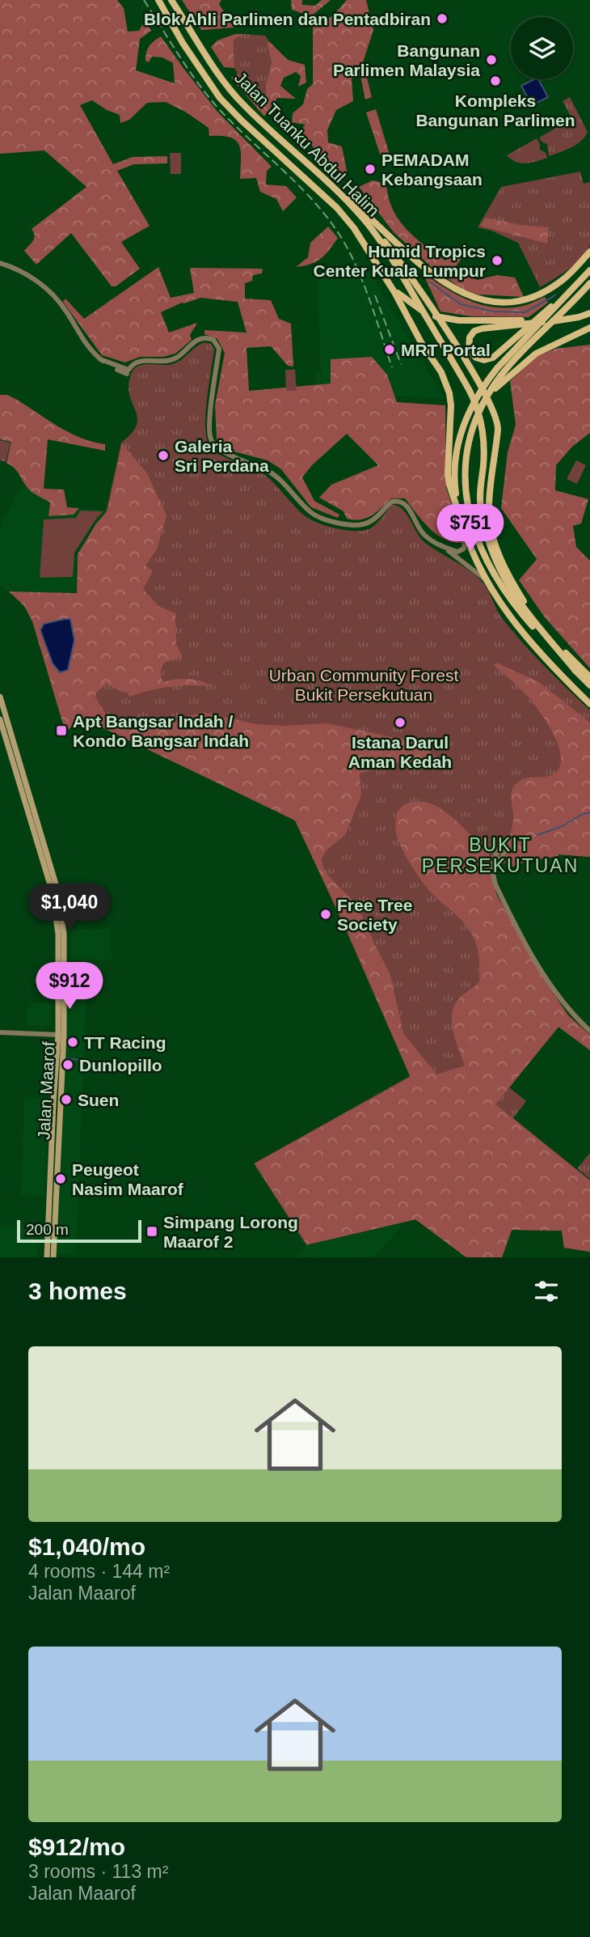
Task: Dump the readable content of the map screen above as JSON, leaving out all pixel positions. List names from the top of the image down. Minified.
{"streets":{"main road":["Jalan Tuanku Abdul Halim","Jalan Maarof"]},"districts":["BUKIT PERSEKUTUAN"],"parks":["Urban Community Forest Bukit Persekutuan"],"places":{"other":["Blok Ahli Parlimen dan Pentadbiran","Bangunan Parlimen Malaysia","Kompleks Bangunan Parlimen","PEMADAM Kebangsaan","Humid Tropics Center Kuala Lumpur","MRT Portal","Galeria Sri Perdana","Istana Darul Aman Kedah","Free Tree Society","TT Racing","Dunlopillo","Suen","Peugeot Nasim Maarof"],"transit":["Apt Bangsar Indah / Kondo Bangsar Indah","Simpang Lorong Maarof 2"]},"scale_bar":"200 m","page":{"price":["$751","$1,040","$912"],"scale":"200 m","heading":"3 homes","list":[{"name":"$1,040/mo","note":"4 rooms · 144 m² · Jalan Maarof"},{"name":"$912/mo","note":"3 rooms · 113 m² · Jalan Maarof"}]}}
